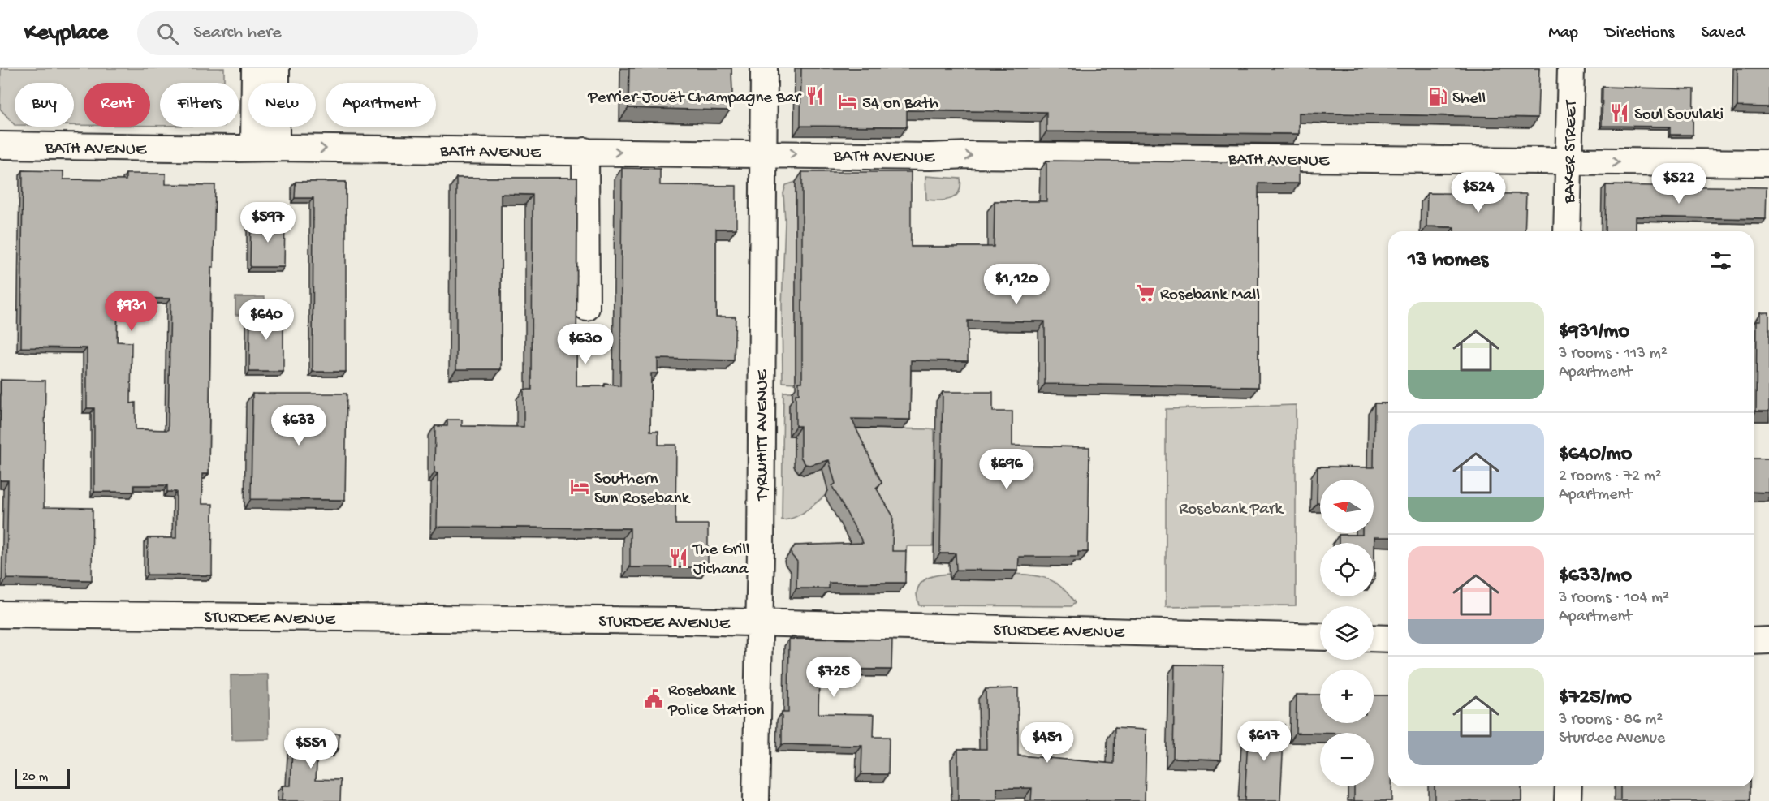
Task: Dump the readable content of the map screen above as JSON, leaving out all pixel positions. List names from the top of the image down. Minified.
{"streets":{"street":["BATH AVENUE","BAKER STREET","TYRWHITT AVENUE","STURDEE AVENUE"]},"crossings":[["BATH AVENUE","BAKER STREET"],["BATH AVENUE","TYRWHITT AVENUE"],["TYRWHITT AVENUE","STURDEE AVENUE"]],"one_way":["BATH AVENUE"],"parks":["Rosebank Park"],"places":{"restaurant":["Perrier-Jouët Champagne Bar","Soul Souvlaki","The Grill Jichana"],"fuel station":["Shell"],"hotel":["54 on Bath","Southern Sun Rosebank"],"supermarket":["Rosebank Mall"],"public building":["Rosebank Police Station"]},"scale_bar":"20 m","north":"left","page":{"header":"Keyplace","search":"Search here","nav":["Map","Directions","Saved"],"chip":["Buy","Rent","Filters","New","Apartment"],"price":["$522","$524","$597","$1,120","$931","$640","$630","$633","$696","$725","$617","$451","$551"],"heading":"13 homes","list":[{"name":"$931/mo","note":"3 rooms · 113 m² · Apartment"},{"name":"$640/mo","note":"2 rooms · 72 m² · Apartment"},{"name":"$633/mo","note":"3 rooms · 104 m² · Apartment"},{"name":"$725/mo","note":"3 rooms · 86 m² · Sturdee Avenue"}],"map_buttons":["+","−"],"scale":"20 m"}}
